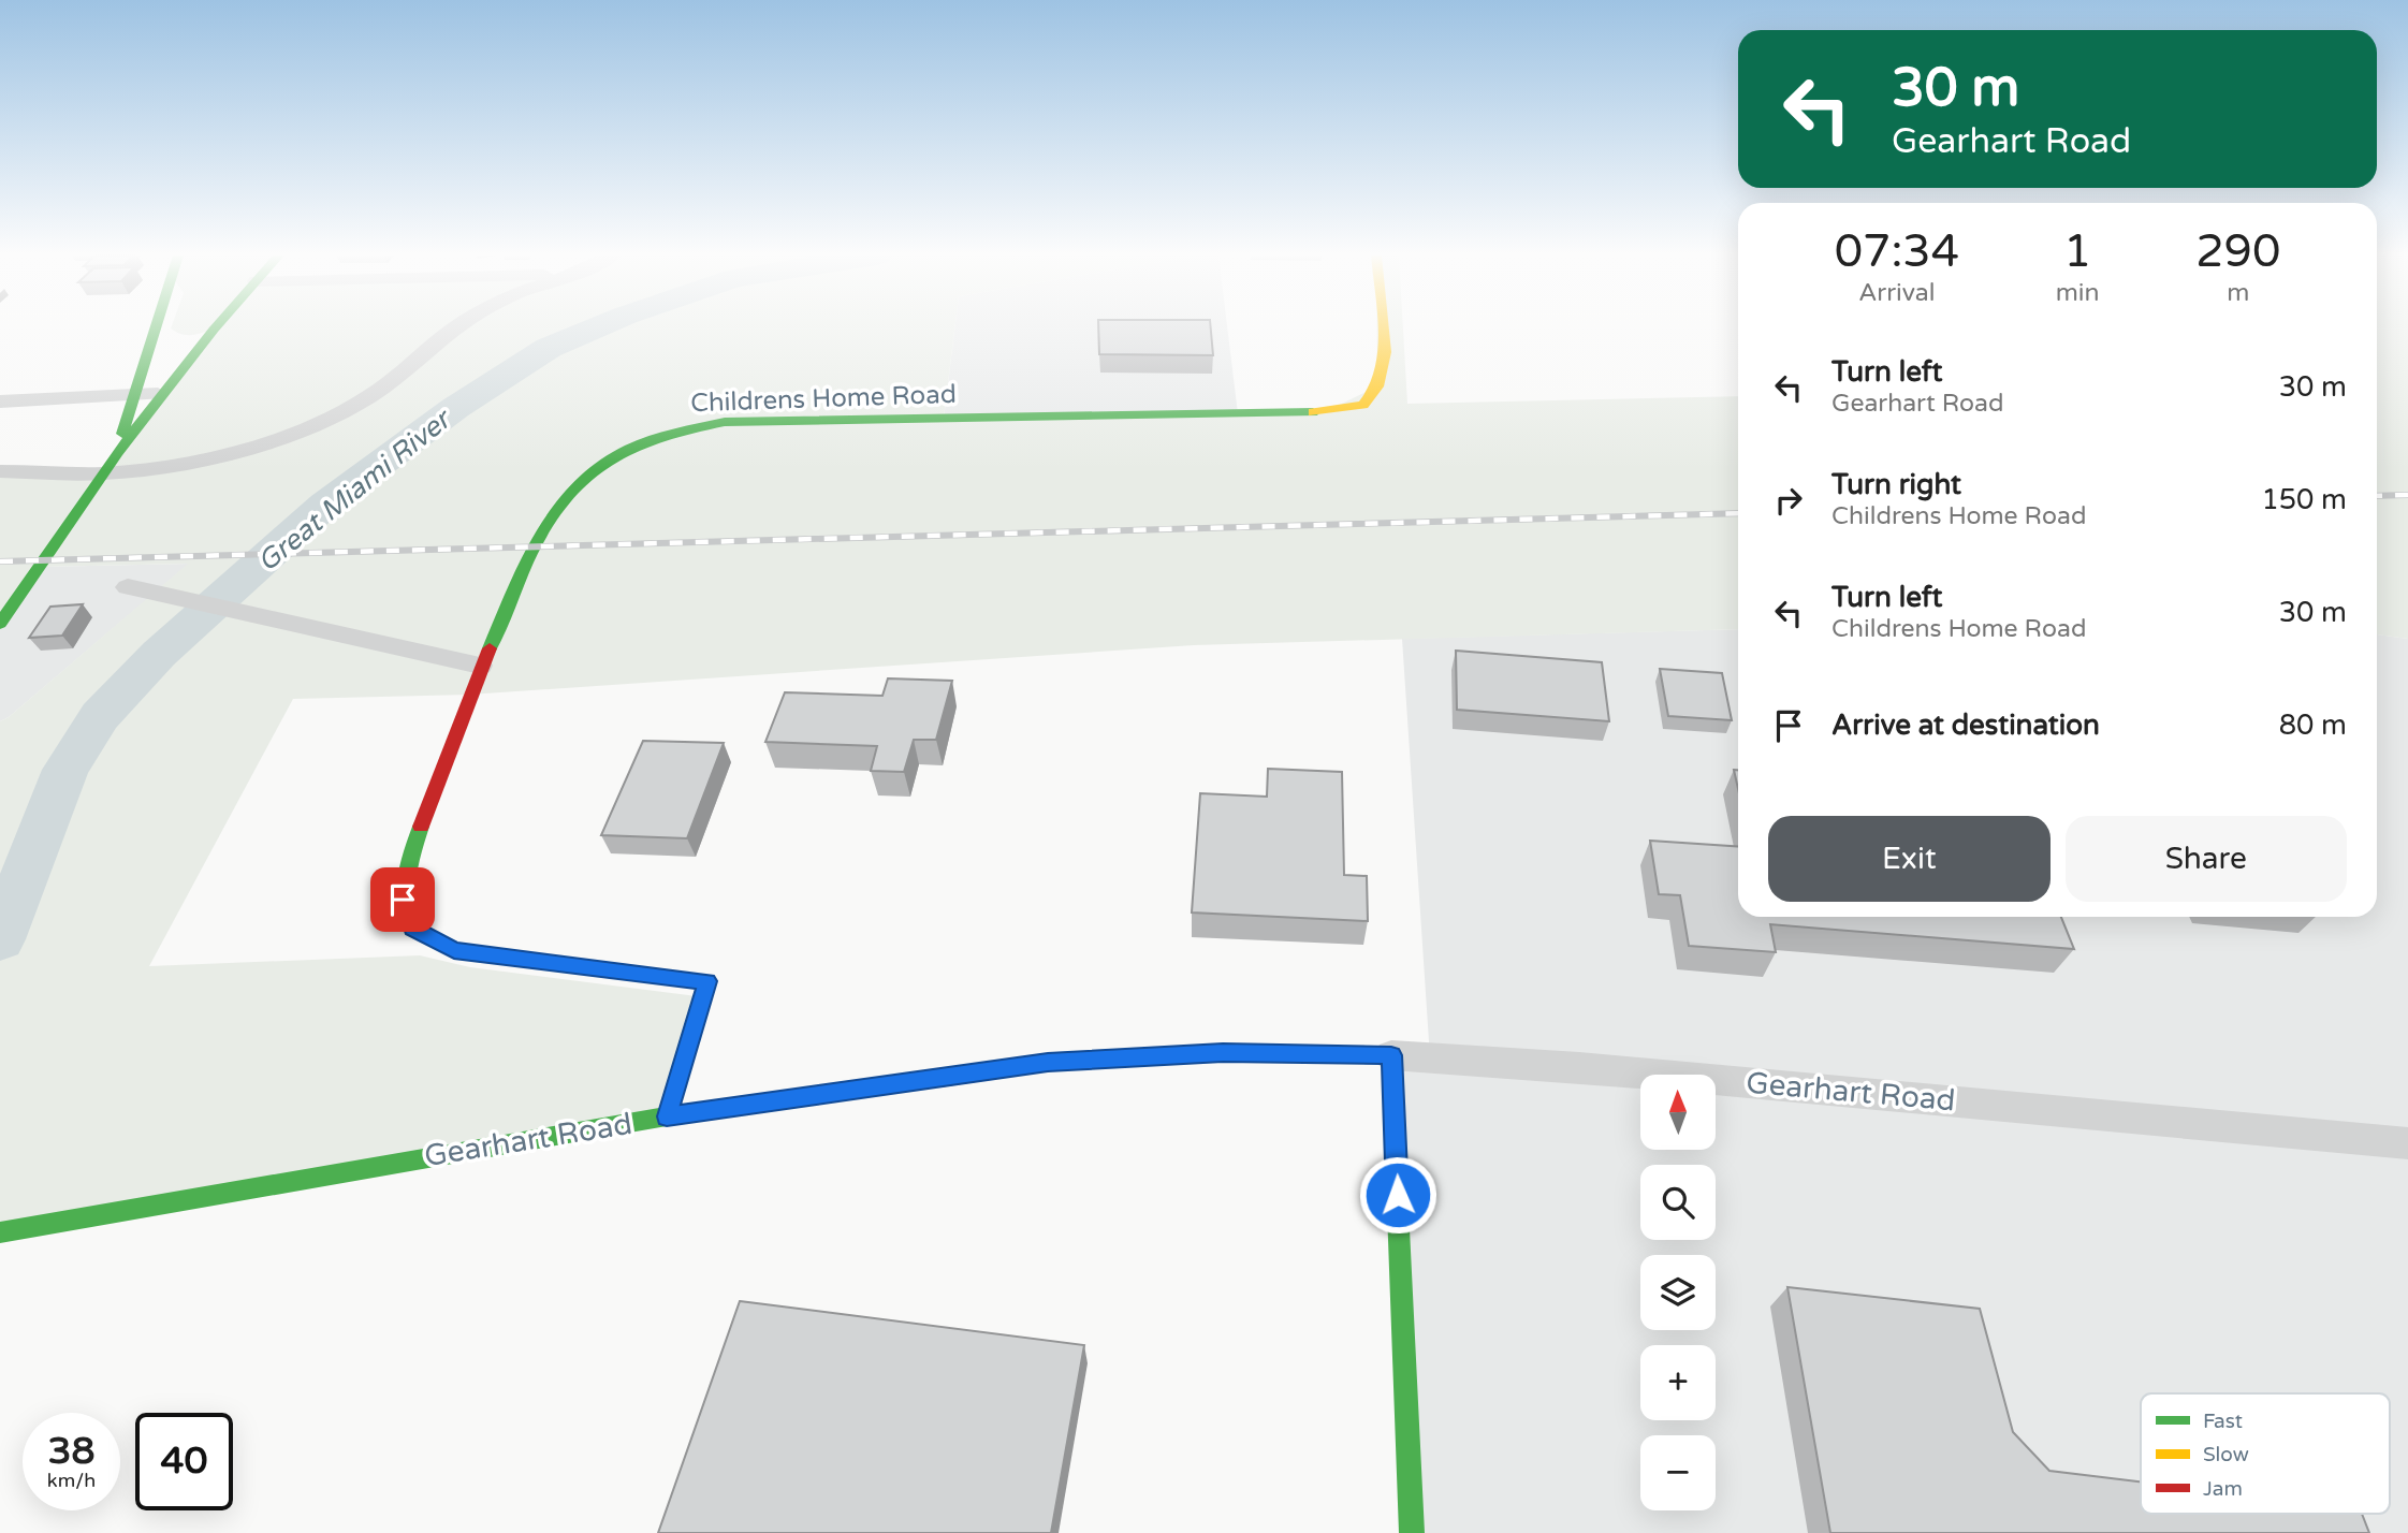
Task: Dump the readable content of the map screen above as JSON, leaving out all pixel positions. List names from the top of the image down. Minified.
{"streets":{"street":["Childrens Home Road","Gearhart Road"]},"crossings":[["Childrens Home Road","Gearhart Road"]],"water":["Great Miami River"],"legend":["Fast","Slow","Jam"],"north":"top","page":{"turn":["30 m","Gearhart Road"],"eta":["07:34","Arrival","1","min","290","m"],"list":[{"name":"Turn left","note":"Gearhart Road","value":"30 m"},{"name":"Turn right","note":"Childrens Home Road","value":"150 m"},{"name":"Turn left","note":"Childrens Home Road","value":"30 m"},{"name":"Arrive at destination","value":"80 m"}],"buttons":["Exit","Share"],"map_buttons":["+","−"],"speed":"38 km/h","limit":"40"}}
